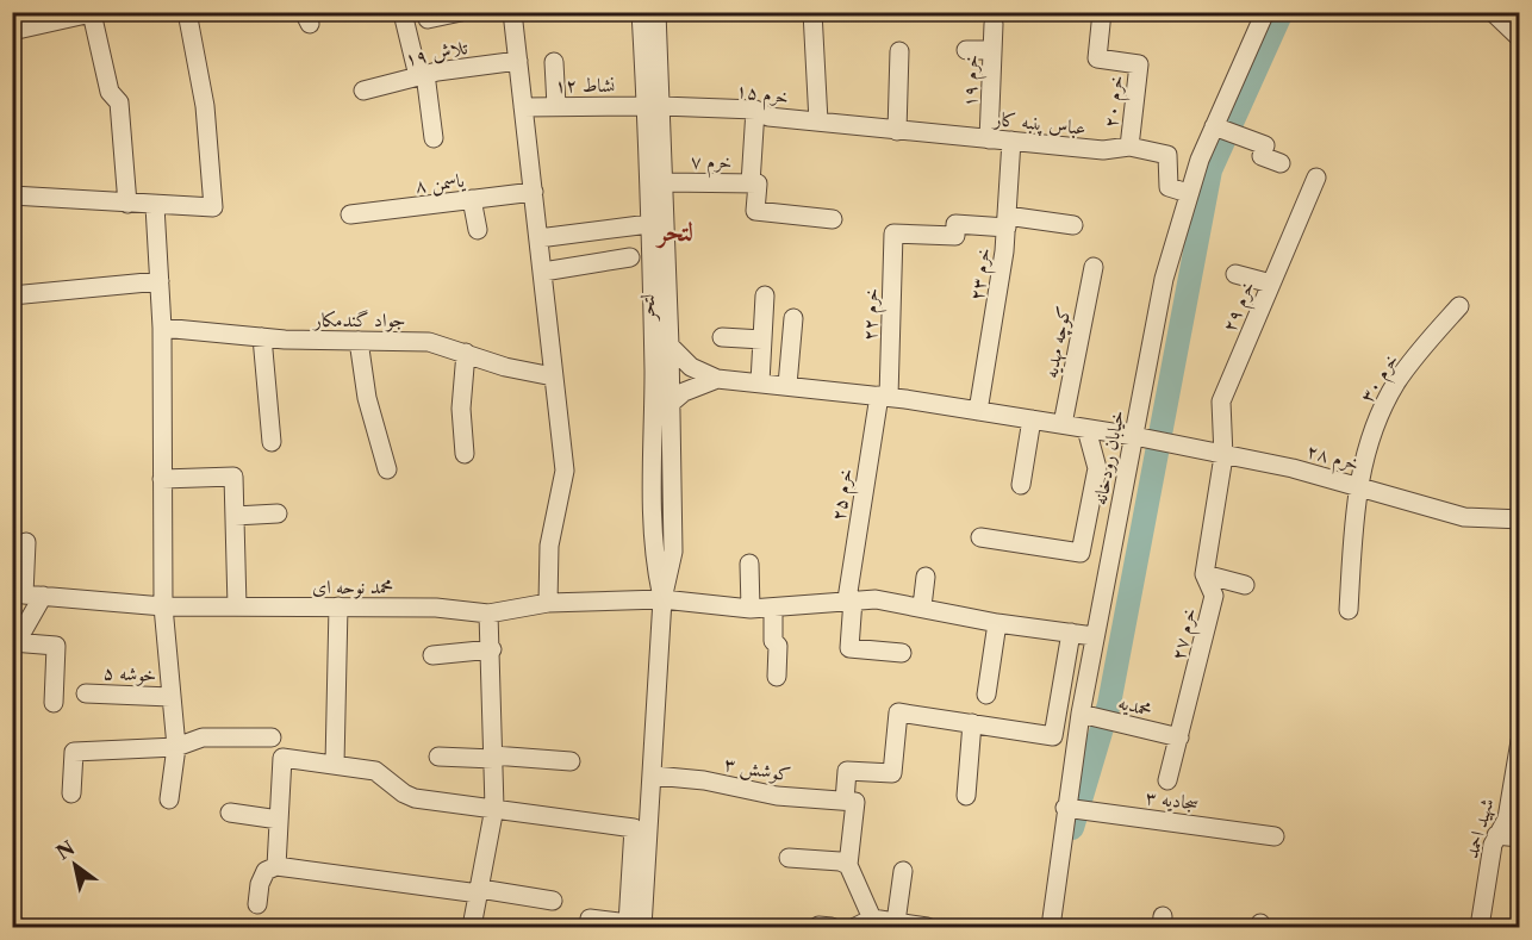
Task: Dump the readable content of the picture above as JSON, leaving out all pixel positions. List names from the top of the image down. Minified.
{"streets":{"street":["تلاش ۱۹","خرم ۱۹","نشاط ۱۲","خرم ۱۵","خرم ۲۰","عباس پنبه کار","خرم ۷","یاسمن ۸","خرم ۲۳","خرم ۲۹","لتحر","خرم ۲۲","جواد گندمکار","کوچه مهدیه","خرم ۳۰","خرم ۲۸","خیابان رودخانه","خرم ۲۵","محمد نوحه ای","خرم ۲۷","خوشه ۵","محمدیه","کوشش ۳","سجادیه ۳","شهید احمد"]},"crossings":[["خرم ۱۹","عباس پنبه کار"],["نشاط ۱۲","خرم ۱۵"],["نشاط ۱۲","لتحر"],["خرم ۱۵","عباس پنبه کار"],["خرم ۱۵","لتحر"],["خرم ۲۰","عباس پنبه کار"],["عباس پنبه کار","خرم ۲۳"],["عباس پنبه کار","خیابان رودخانه"],["خرم ۷","لتحر"],["خرم ۲۳","خرم ۲۲"],["خرم ۲۳","خرم ۲۸"],["خرم ۲۹","خرم ۲۸"],["خرم ۲۹","خرم ۲۷"],["لتحر","محمد نوحه ای"],["لتحر","کوشش ۳"],["خرم ۲۲","خرم ۲۸"],["خرم ۲۲","خرم ۲۵"],["کوچه مهدیه","خرم ۲۸"],["خرم ۳۰","خرم ۲۸"],["خرم ۲۸","خیابان رودخانه"],["خرم ۲۸","خرم ۲۵"],["خرم ۲۸","خرم ۲۷"],["خیابان رودخانه","محمد نوحه ای"],["خیابان رودخانه","محمدیه"],["خیابان رودخانه","سجادیه ۳"],["خرم ۲۵","محمد نوحه ای"],["خرم ۲۷","محمدیه"]],"districts":["لتحر"],"north":"top left"}
